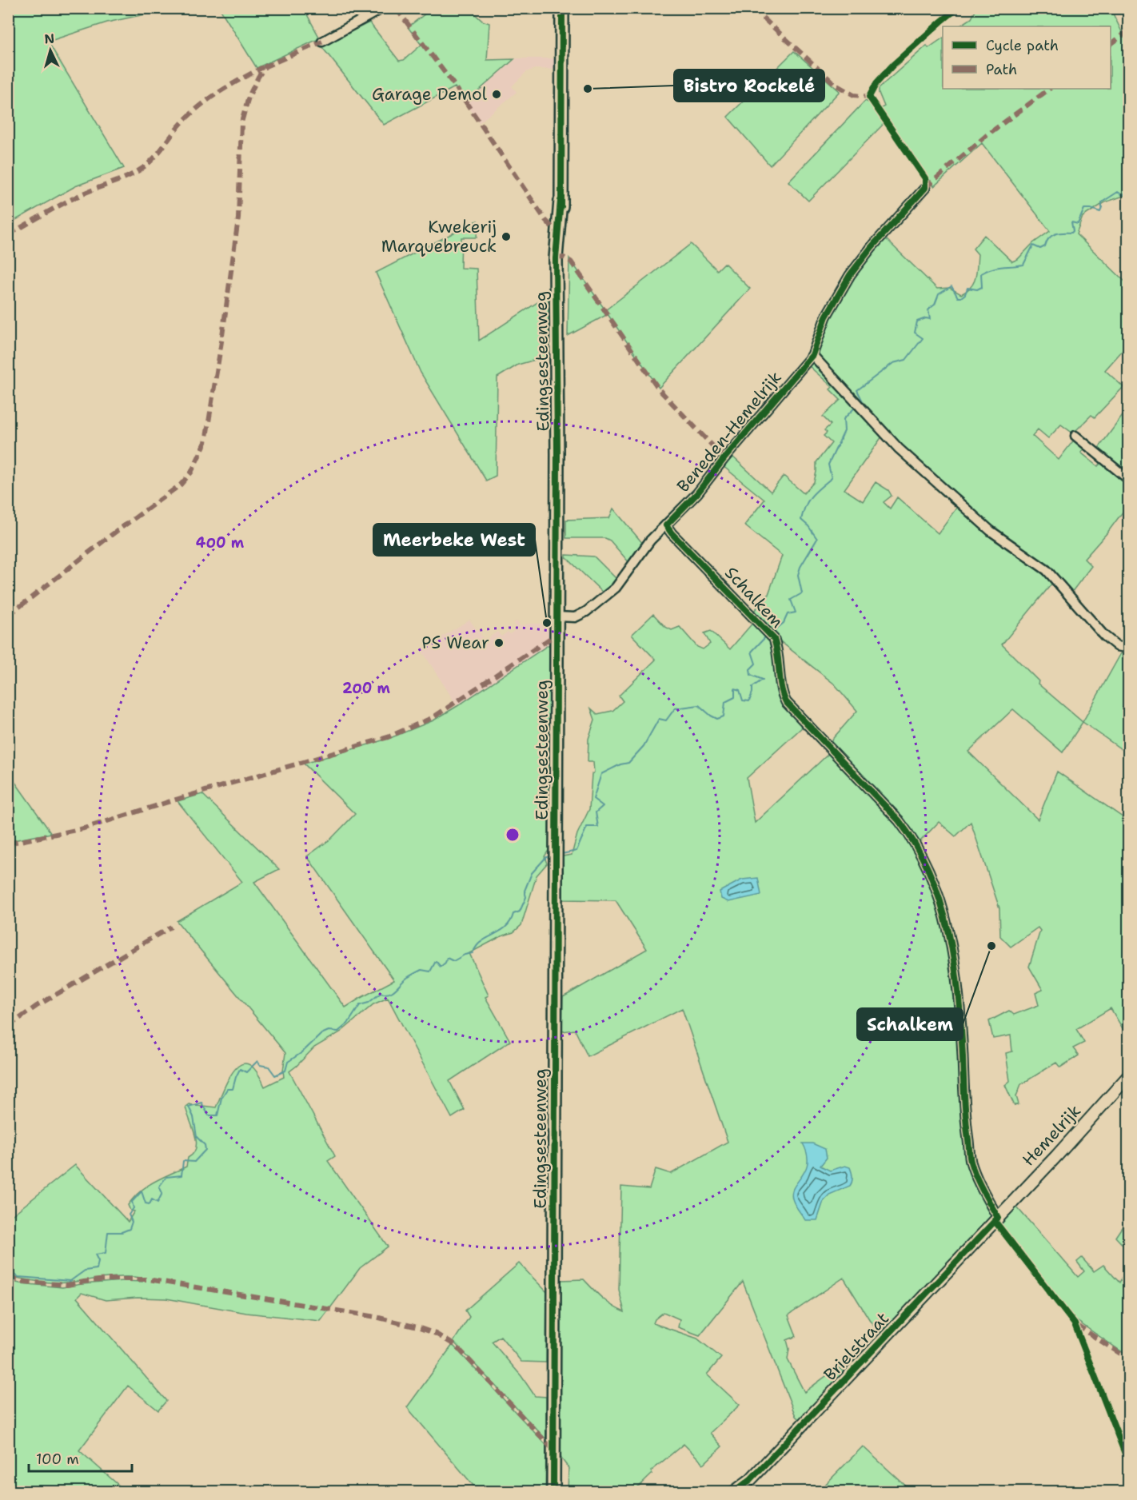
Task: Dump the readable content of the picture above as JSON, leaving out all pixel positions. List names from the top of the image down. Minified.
{"streets":{"main road":["Edingsesteenweg"],"street":["Beneden-Hemelrijk","Schalkem","Hemelrijk","Brielstraat"]},"crossings":[["Edingsesteenweg","Beneden-Hemelrijk"],["Beneden-Hemelrijk","Schalkem"],["Schalkem","Hemelrijk"],["Schalkem","Brielstraat"],["Hemelrijk","Brielstraat"]],"places":["Bistro Rockelé","Garage Demol","Kwekerij Marquebreuck","Meerbeke West","PS Wear","Schalkem"],"legend":["Cycle path","Path"],"scale_bar":"100 m","north":"top","rings":["400 m","200 m"]}
